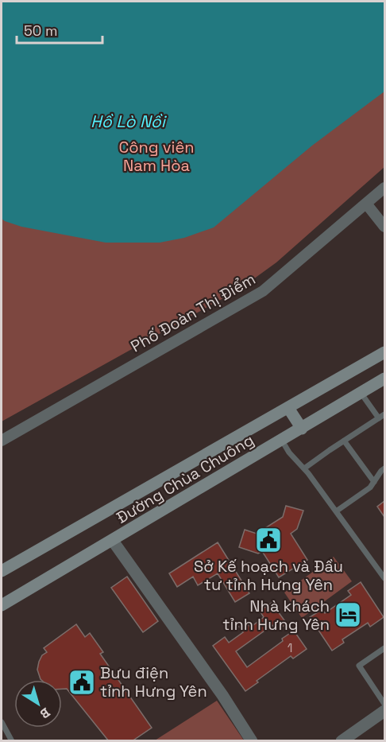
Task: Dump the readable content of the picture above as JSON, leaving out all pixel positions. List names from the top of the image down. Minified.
{"streets":{"main road":["Đường Chùa Chuông"],"street":["Phố Đoàn Thị Điểm"]},"water":["Hồ Lò Nồi"],"parks":["Công viên Nam Hòa"],"places":{"public building":["Sở Kế hoạch và Đầu tư tỉnh Hưng Yên","Bưu điện tỉnh Hưng Yên"],"hotel":["Nhà khách tỉnh Hưng Yên"]},"house_numbers":["1"],"scale_bar":"50 m","north":"bottom right"}
